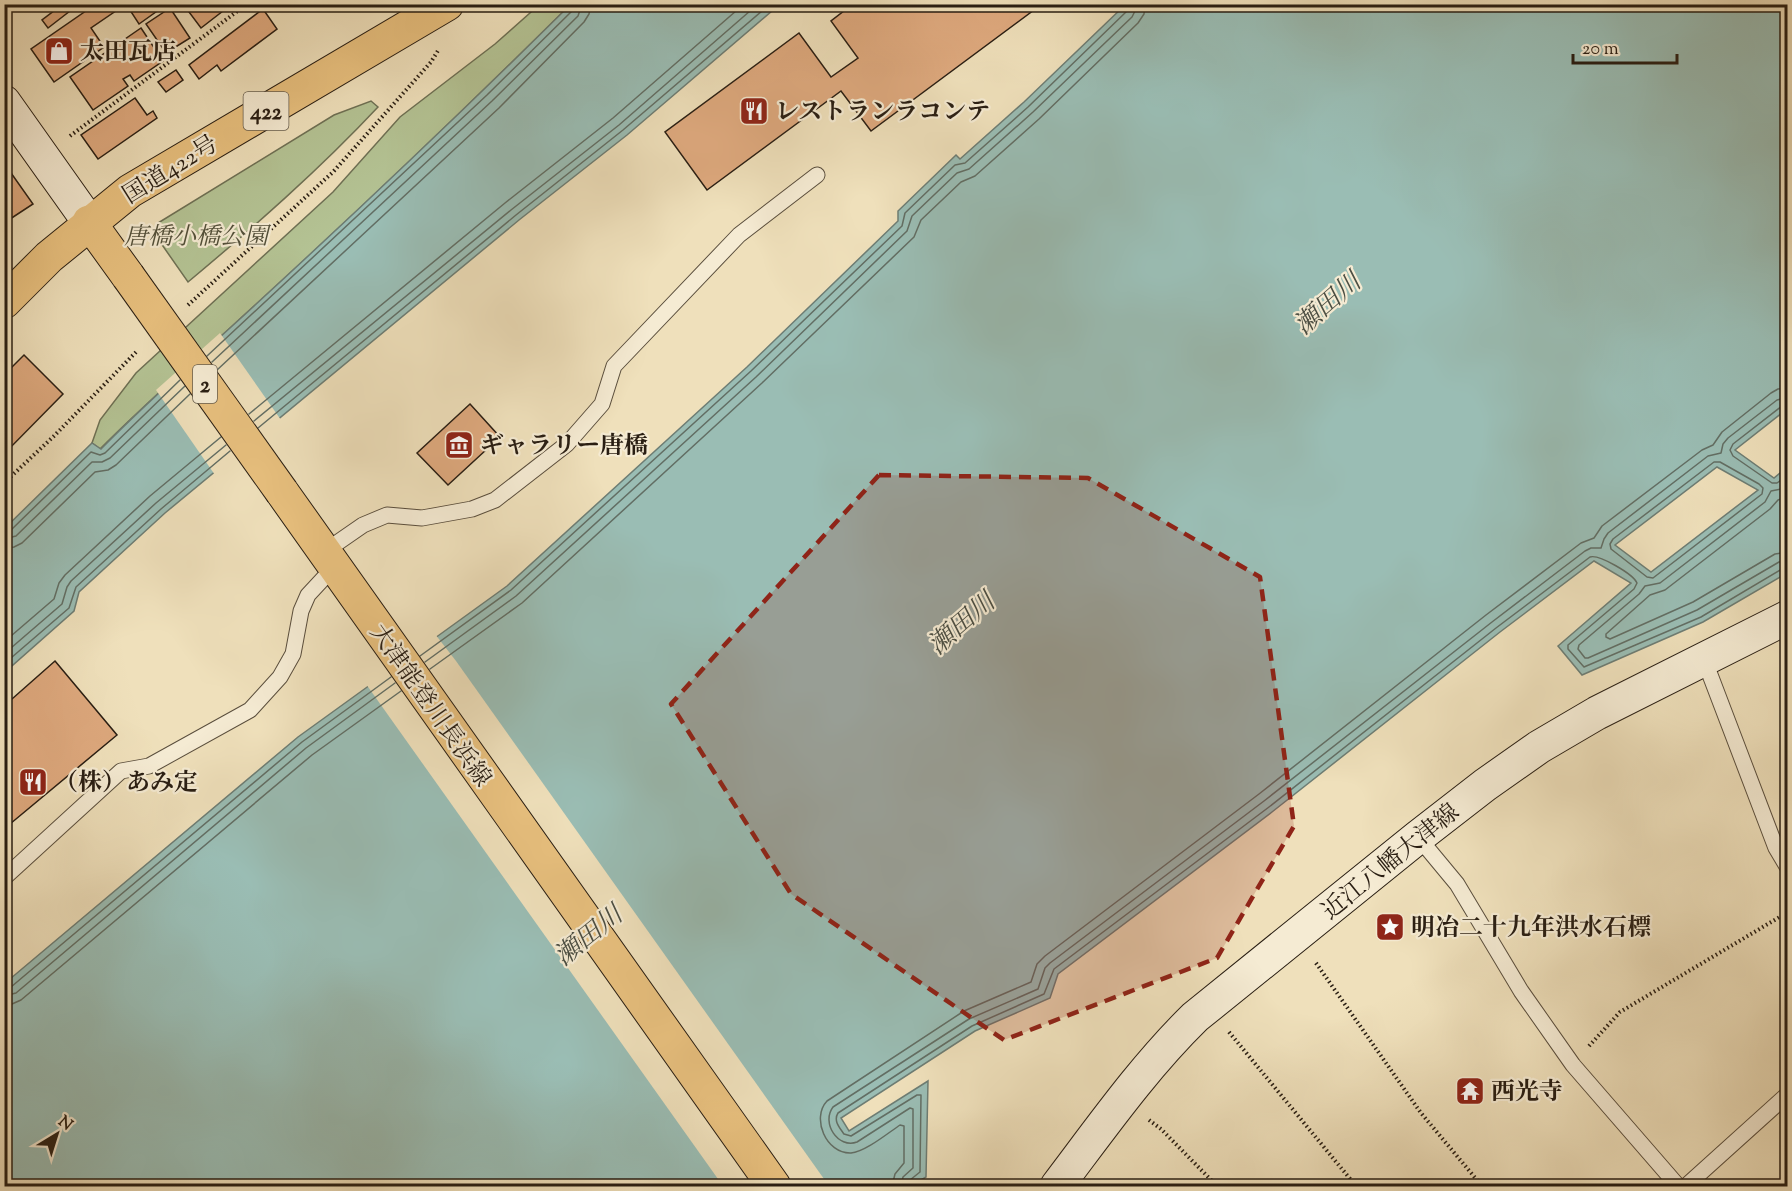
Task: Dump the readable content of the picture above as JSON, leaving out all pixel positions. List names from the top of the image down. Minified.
{"streets":{"main road":["422","国道422号","2","大津能登川長浜線","近江八幡大津線"]},"crossings":[["国道422号","大津能登川長浜線"]],"water":["瀬田川"],"parks":["唐橋小橋公園"],"places":{"shop":["太田瓦店"],"restaurant":["レストランラコンテ","（株）あみ定"],"museum":["ギャラリー唐橋"],"place":["明冶二十九年洪水石標"],"temple":["西光寺"]},"scale_bar":"20 m","north":"top right"}
